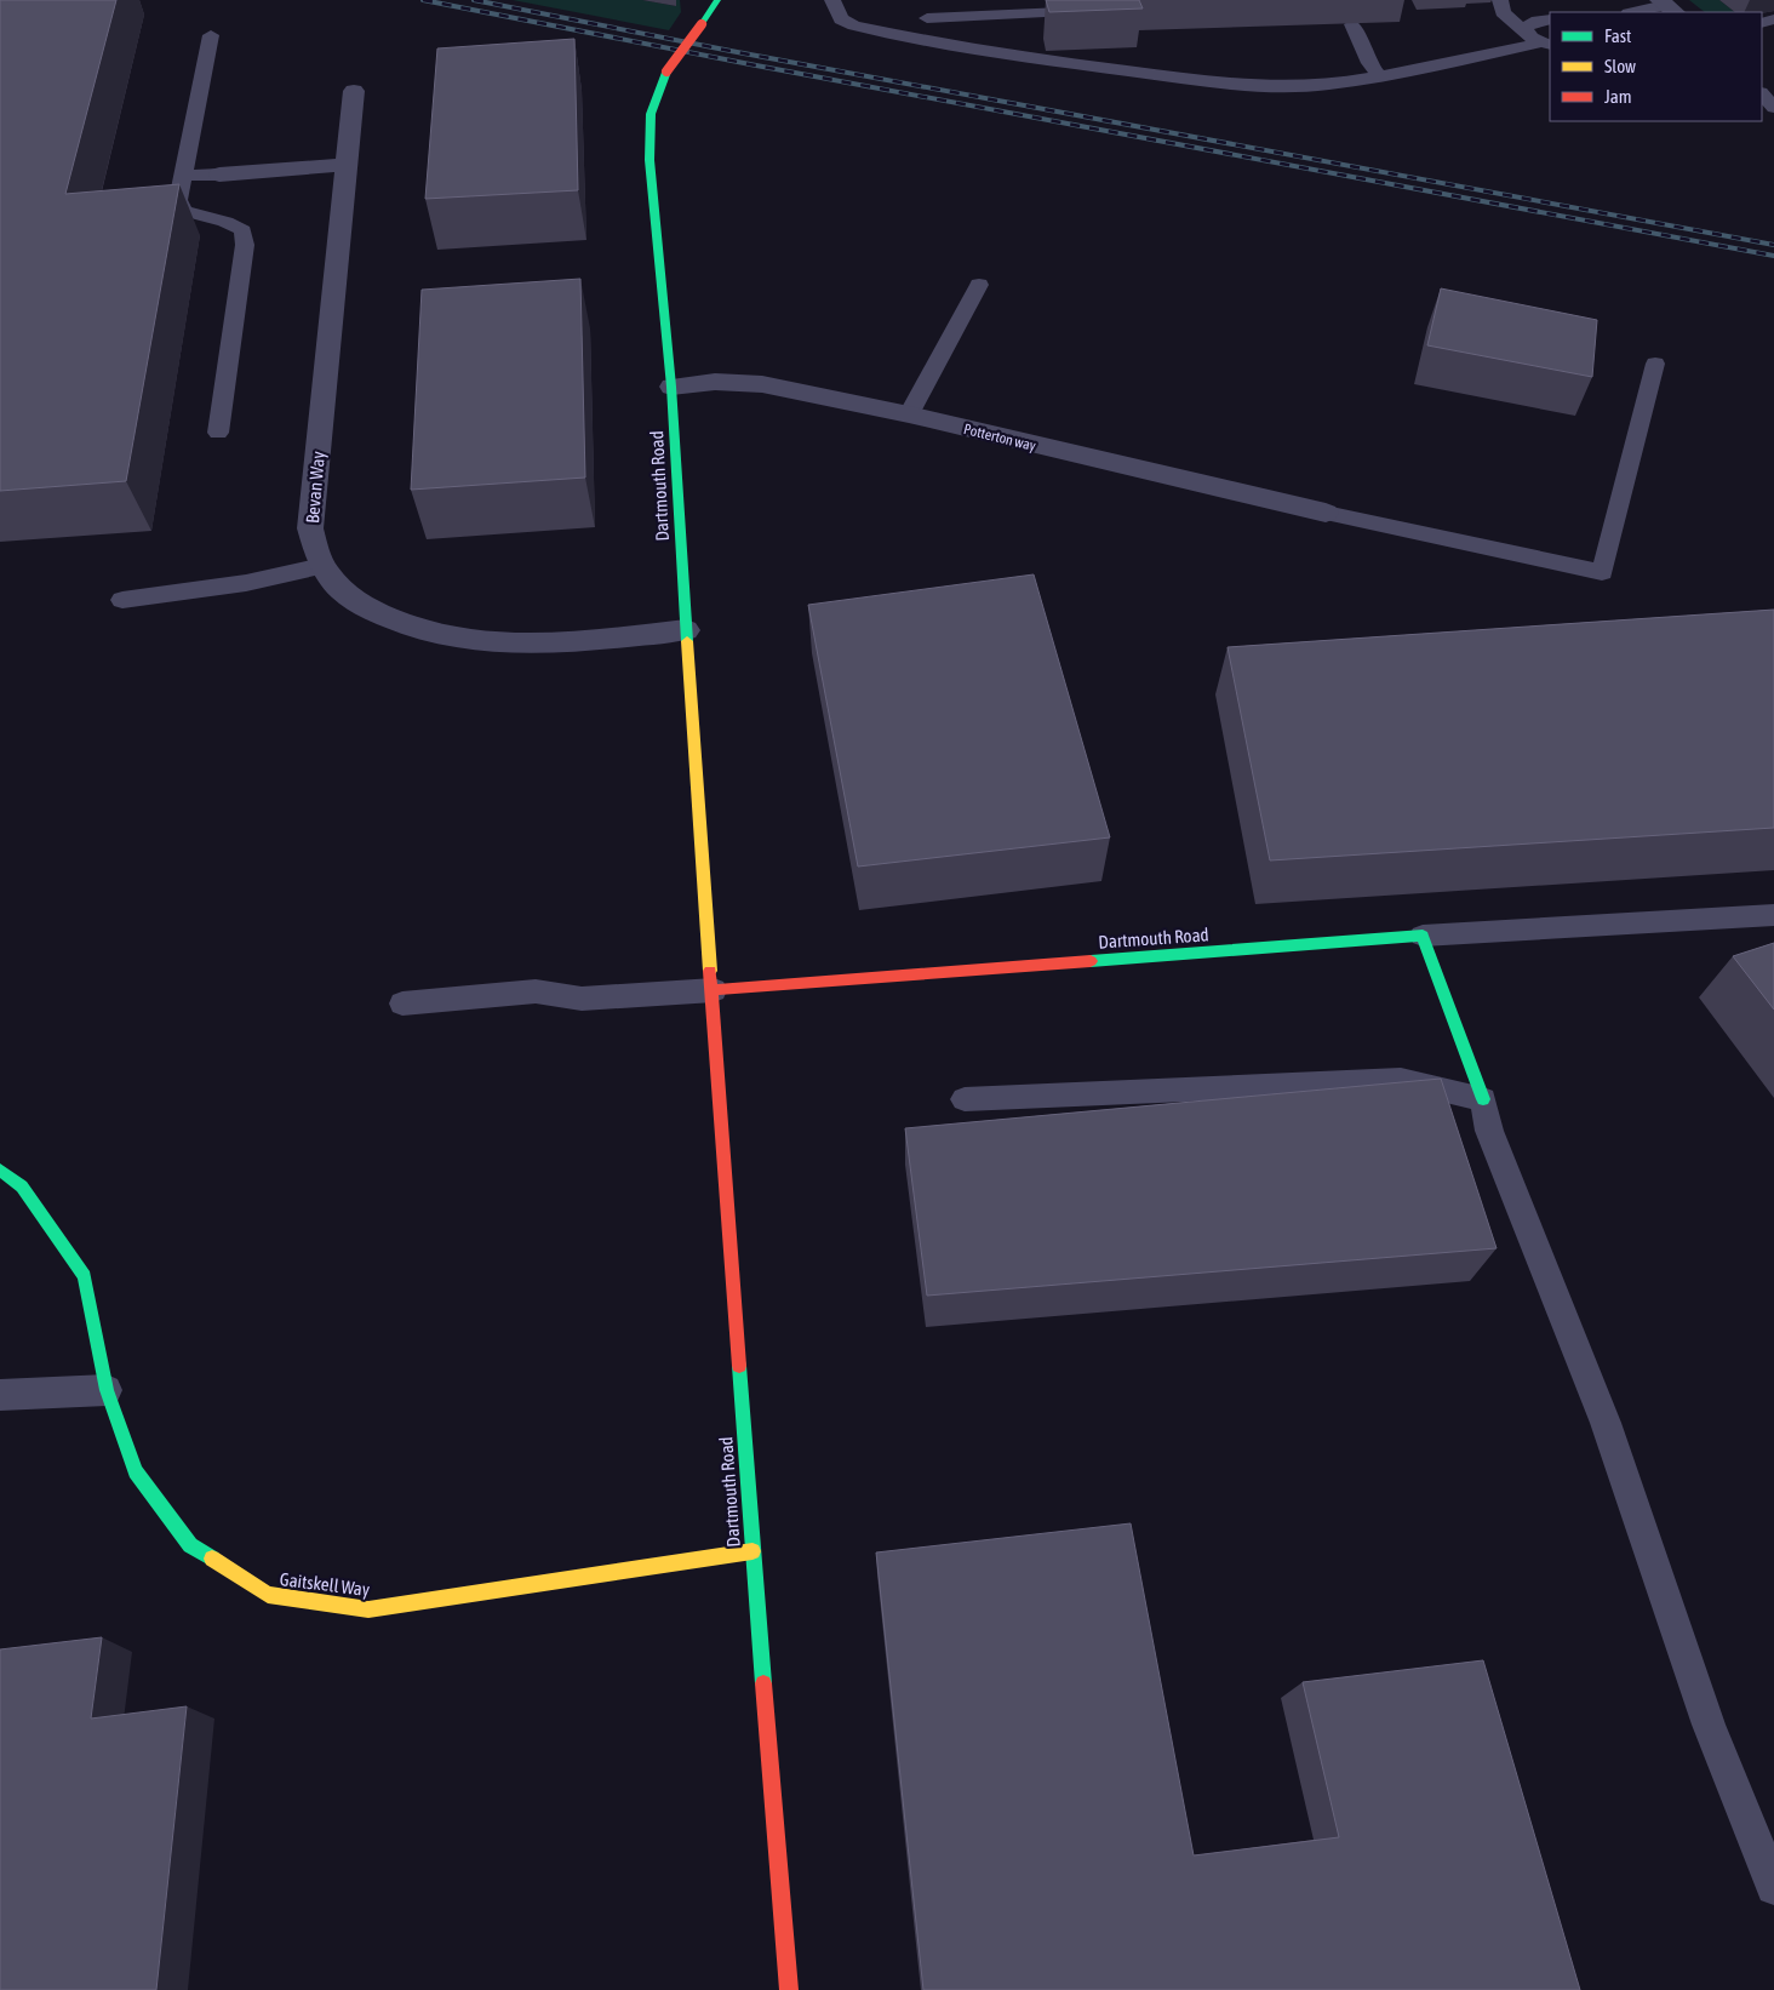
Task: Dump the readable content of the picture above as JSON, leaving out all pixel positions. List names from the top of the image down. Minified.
{"streets":{"street":["Potterton way","Dartmouth Road","Bevan Way","Gaitskell Way"]},"crossings":[["Potterton way","Dartmouth Road"],["Dartmouth Road","Bevan Way"],["Dartmouth Road","Gaitskell Way"]],"legend":["Fast","Slow","Jam"]}
